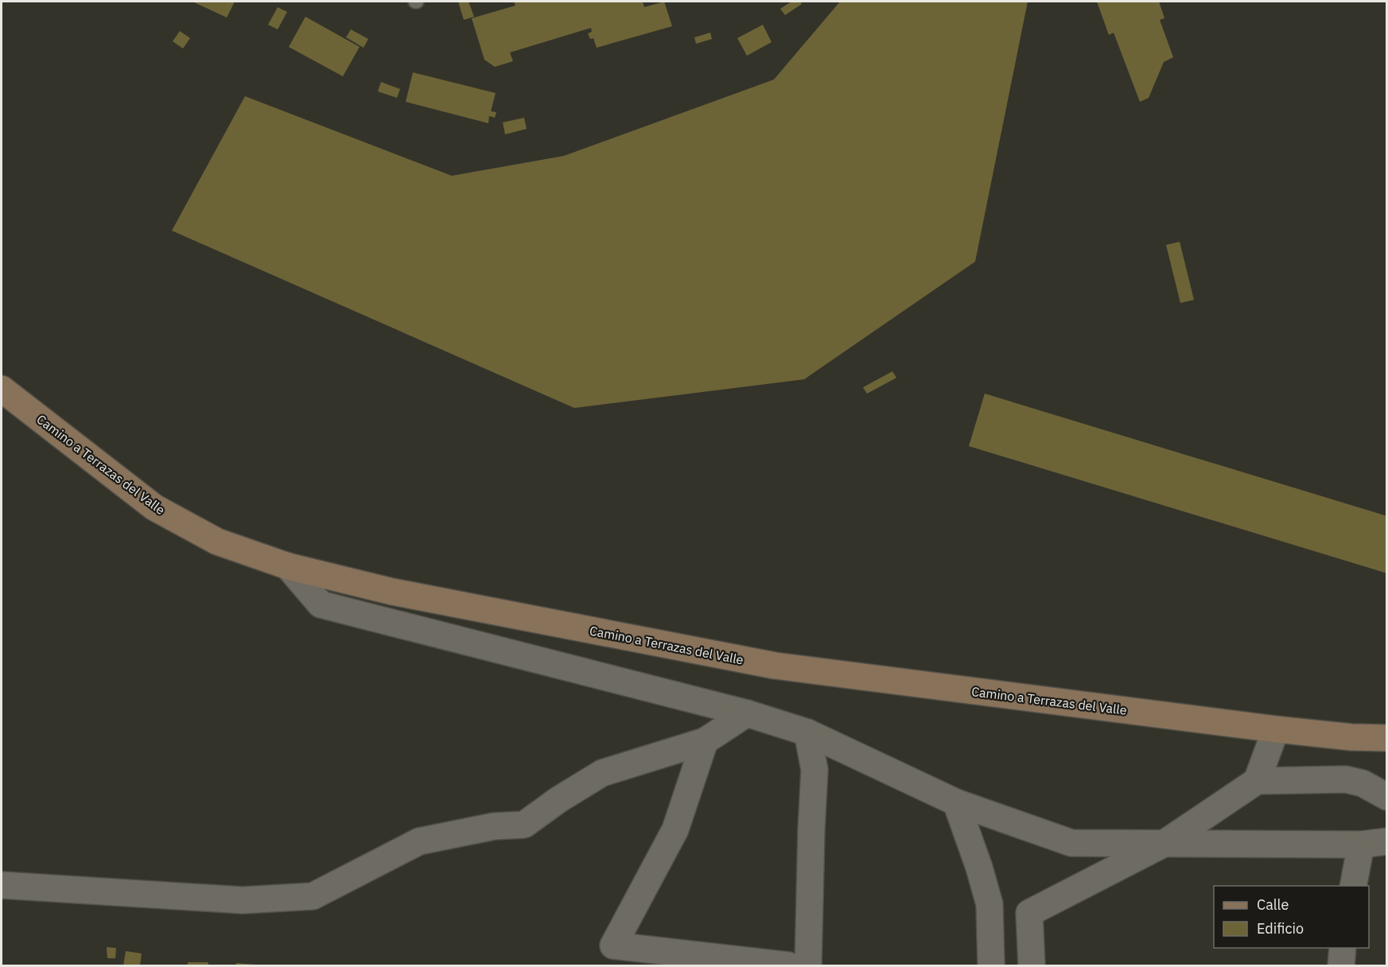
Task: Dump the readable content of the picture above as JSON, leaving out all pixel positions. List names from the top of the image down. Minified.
{"streets":{"street":["Camino a Terrazas del Valle"]},"legend":["Calle","Edificio"]}
